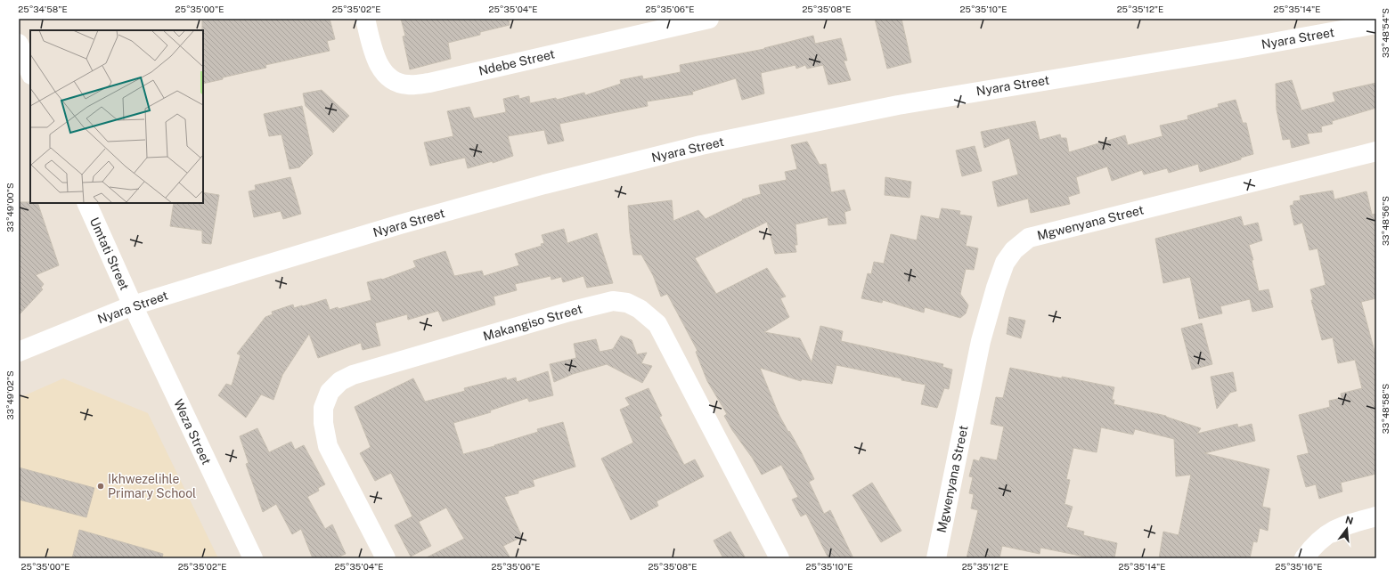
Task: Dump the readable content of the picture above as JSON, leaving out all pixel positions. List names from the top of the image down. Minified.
{"streets":{"street":["Nyara Street","Ndebe Street","Mgwenyana Street","Umtati Street","Makangiso Street","Weza Street"]},"crossings":[["Nyara Street","Umtati Street"],["Nyara Street","Weza Street"],["Umtati Street","Weza Street"]],"places":["Ikhwezelihle Primary School"],"north":"top","coordinates":["25°34'58\"E","25°35'00\"E","25°35'02\"E","25°35'04\"E","25°35'06\"E","25°35'08\"E","25°35'10\"E","25°35'12\"E","25°35'14\"E","33°48'54\"S","33°49'00\"S","33°48'56\"S","33°49'02\"S","33°48'58\"S","25°35'16\"E"]}
